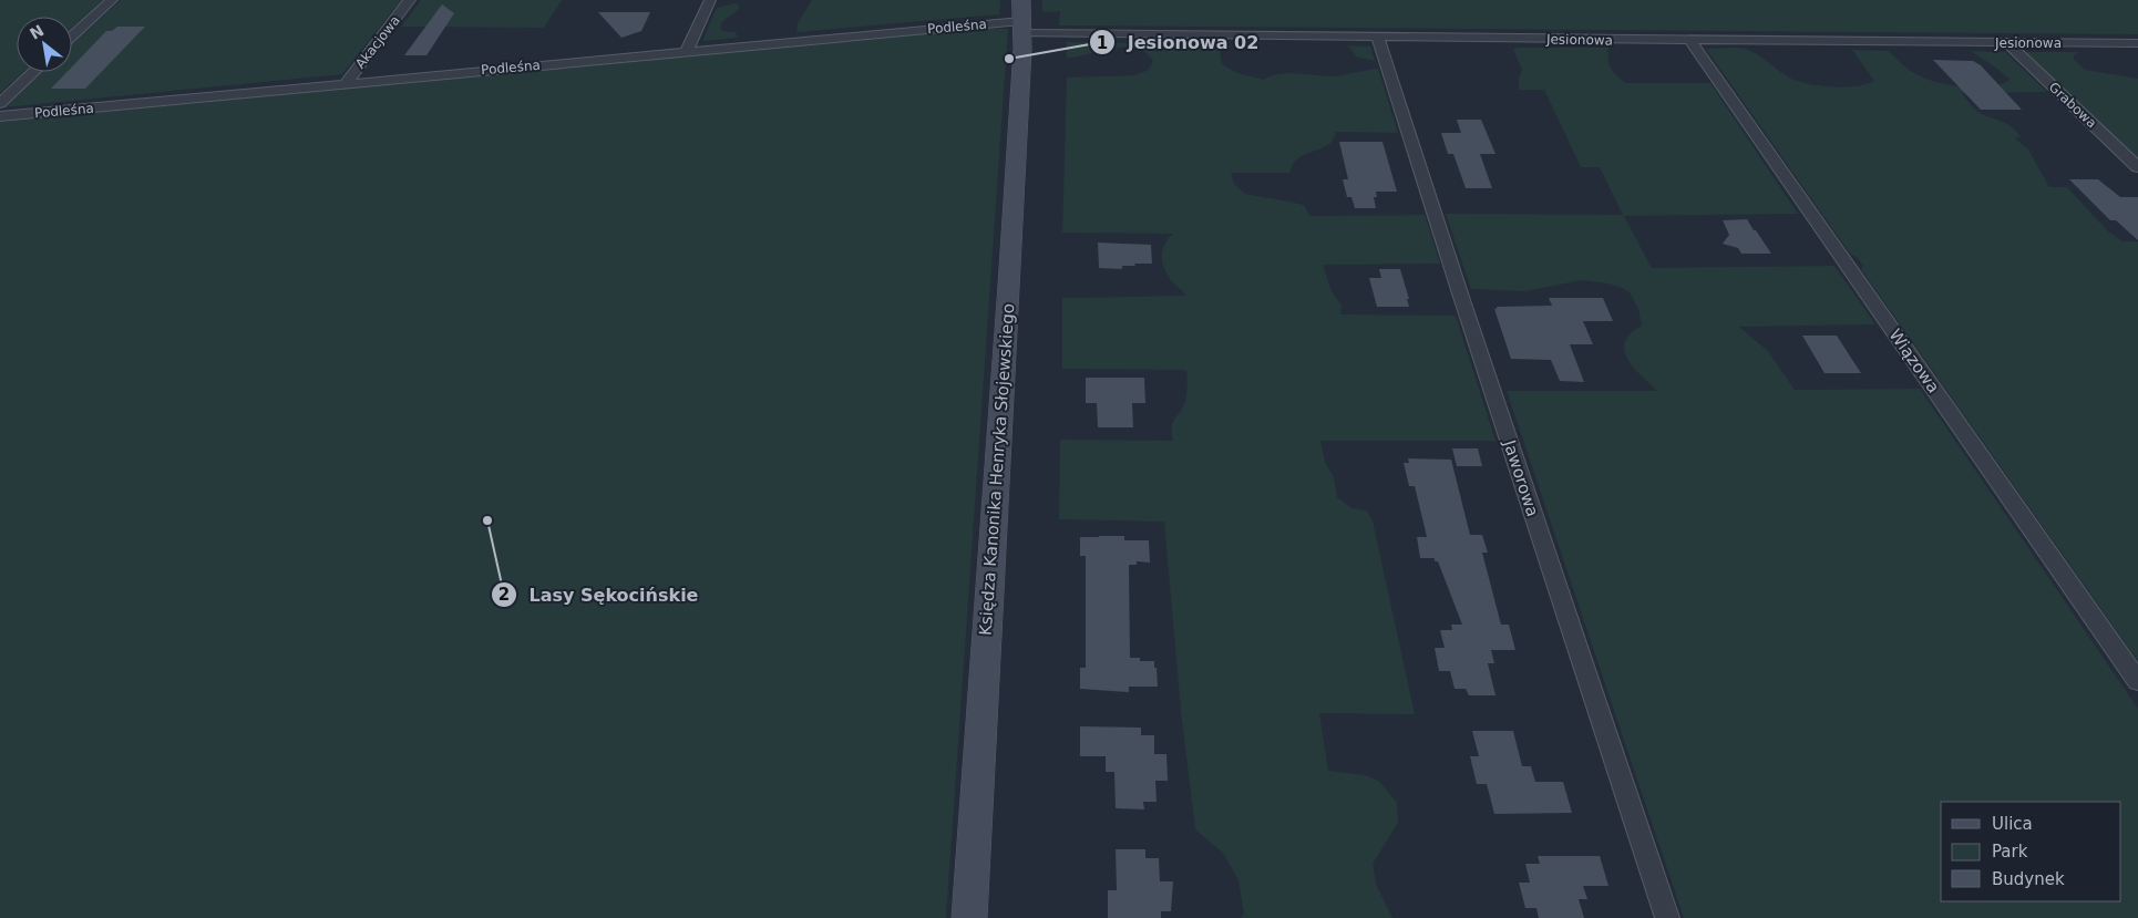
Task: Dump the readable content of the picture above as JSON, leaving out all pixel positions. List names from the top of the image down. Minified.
{"streets":{"street":["Podleśna","Jesionowa","Akacjowa","Grabowa","Wiązowa","Księdza Kanonika Henryka Słojewskiego","Jaworowa"]},"crossings":[["Podleśna","Jesionowa"],["Podleśna","Akacjowa"],["Podleśna","Księdza Kanonika Henryka Słojewskiego"],["Jesionowa","Grabowa"],["Jesionowa","Wiązowa"],["Jesionowa","Księdza Kanonika Henryka Słojewskiego"],["Jesionowa","Jaworowa"]],"places":["Jesionowa 02","Lasy Sękocińskie"],"legend":["Ulica","Park","Budynek"],"north":"top left"}
